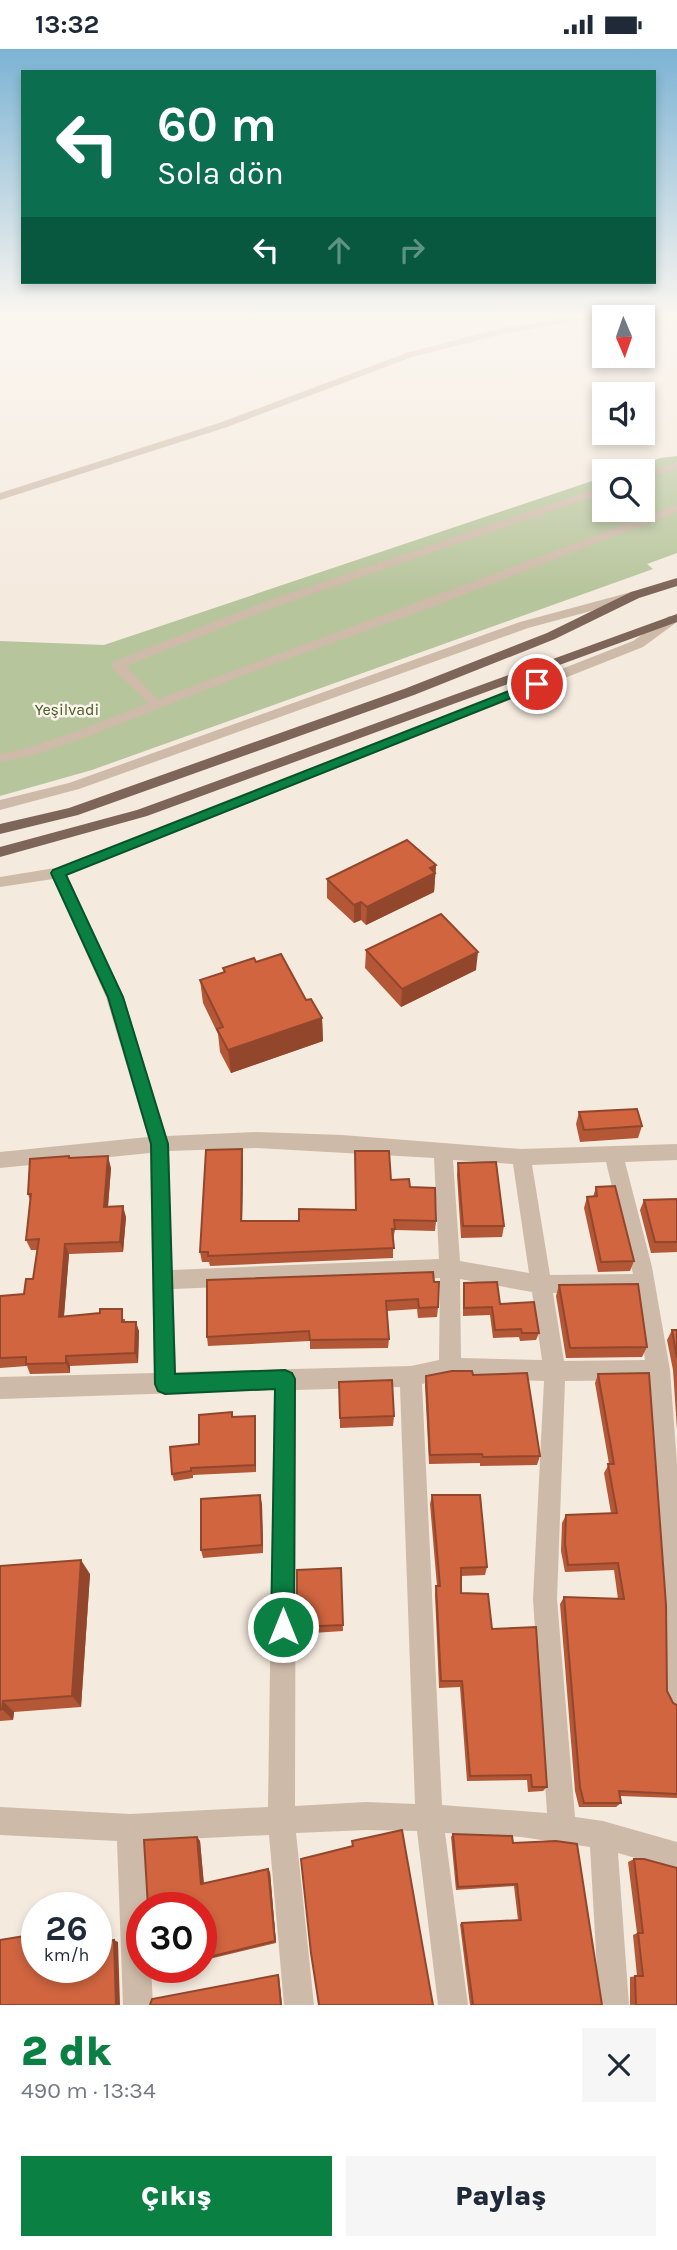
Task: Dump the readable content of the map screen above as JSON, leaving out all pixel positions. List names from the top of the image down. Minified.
{"parks":["Yeşilvadi"],"north":"bottom","page":{"status":"13:32","turn":["60 m","Sola dön"],"speed":"26 km/h","limit":"30","heading":["2 dk","490 m · 13:34"],"buttons":["Çıkış","Paylaş"]}}
